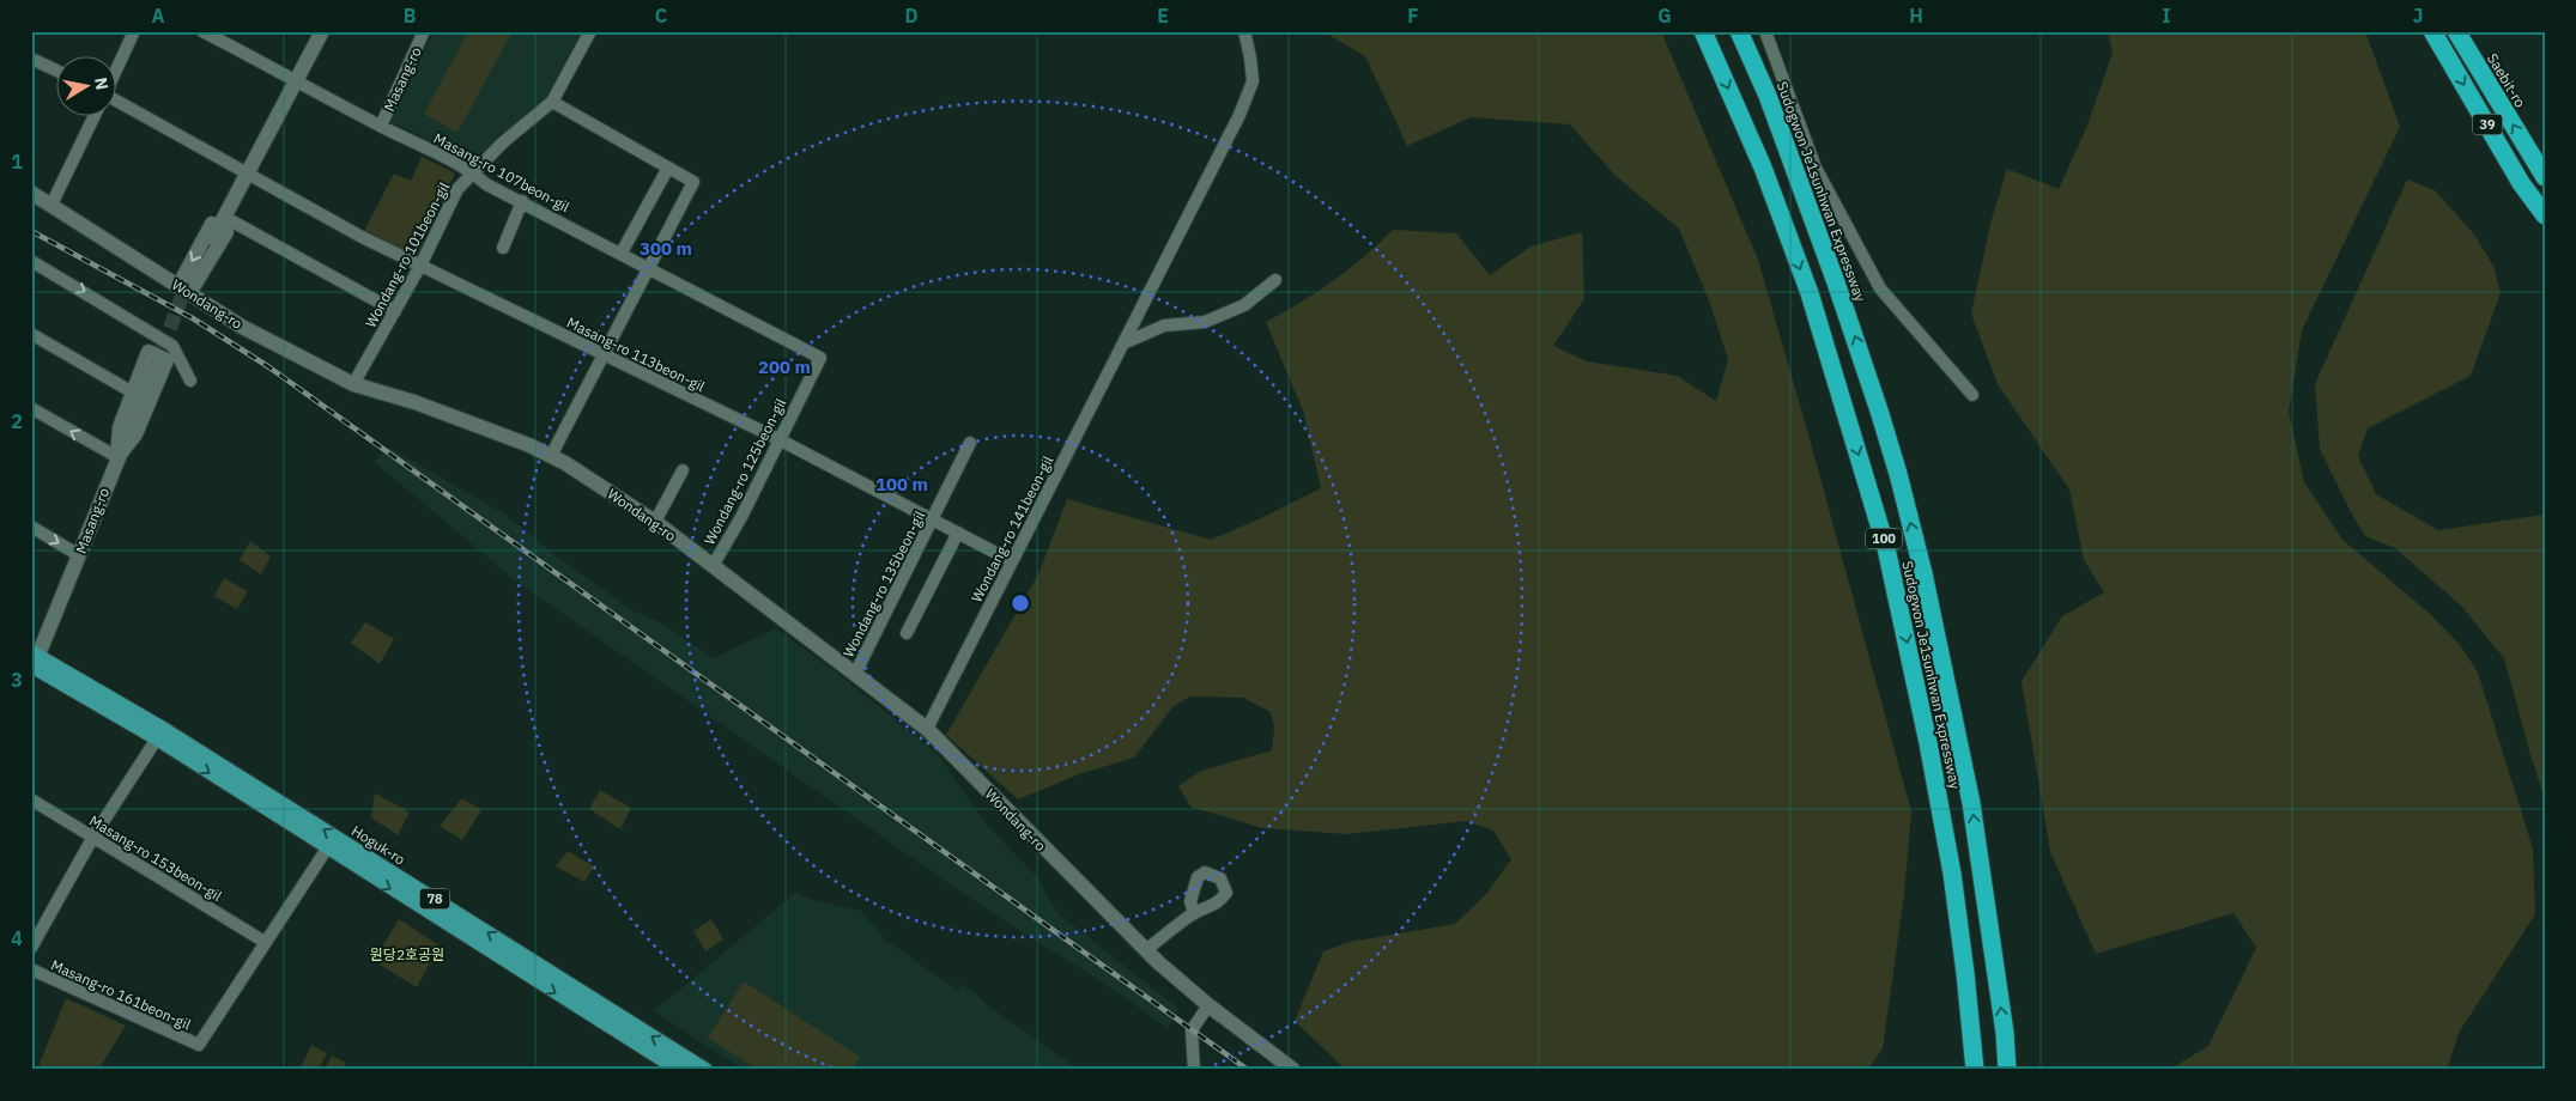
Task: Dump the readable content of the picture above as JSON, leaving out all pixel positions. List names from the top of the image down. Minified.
{"streets":{"highway":["Saebit-ro","39","Sudogwon Je1sunhwan Expressway","100"],"main road":["Masang-ro","Wondang-ro","Hoguk-ro","78"],"street":["Masang-ro 107beon-gil","Wondang-ro 101beon-gil","Masang-ro 113beon-gil","Wondang-ro 125beon-gil","Wondang-ro 141beon-gil","Wondang-ro 135beon-gil","Masang-ro 153beon-gil","Masang-ro 161beon-gil"]},"crossings":[["Masang-ro","Masang-ro 107beon-gil"],["Masang-ro","Hoguk-ro"],["Masang-ro 107beon-gil","Wondang-ro 101beon-gil"],["Masang-ro 107beon-gil","Wondang-ro 125beon-gil"],["Wondang-ro 101beon-gil","Wondang-ro"],["Wondang-ro 101beon-gil","Masang-ro 113beon-gil"],["Wondang-ro","Wondang-ro 125beon-gil"],["Wondang-ro","Wondang-ro 141beon-gil"],["Wondang-ro","Wondang-ro 135beon-gil"],["Masang-ro 113beon-gil","Wondang-ro 125beon-gil"],["Masang-ro 113beon-gil","Wondang-ro 141beon-gil"],["Masang-ro 113beon-gil","Wondang-ro 135beon-gil"],["Masang-ro 153beon-gil","Masang-ro 161beon-gil"]],"parks":["원당2호공원"],"north":"right","grid":{"columns":["A","B","C","D","E","F","G","H","I","J"],"rows":["1","2","3","4"]},"rings":["300 m","200 m","100 m"]}
